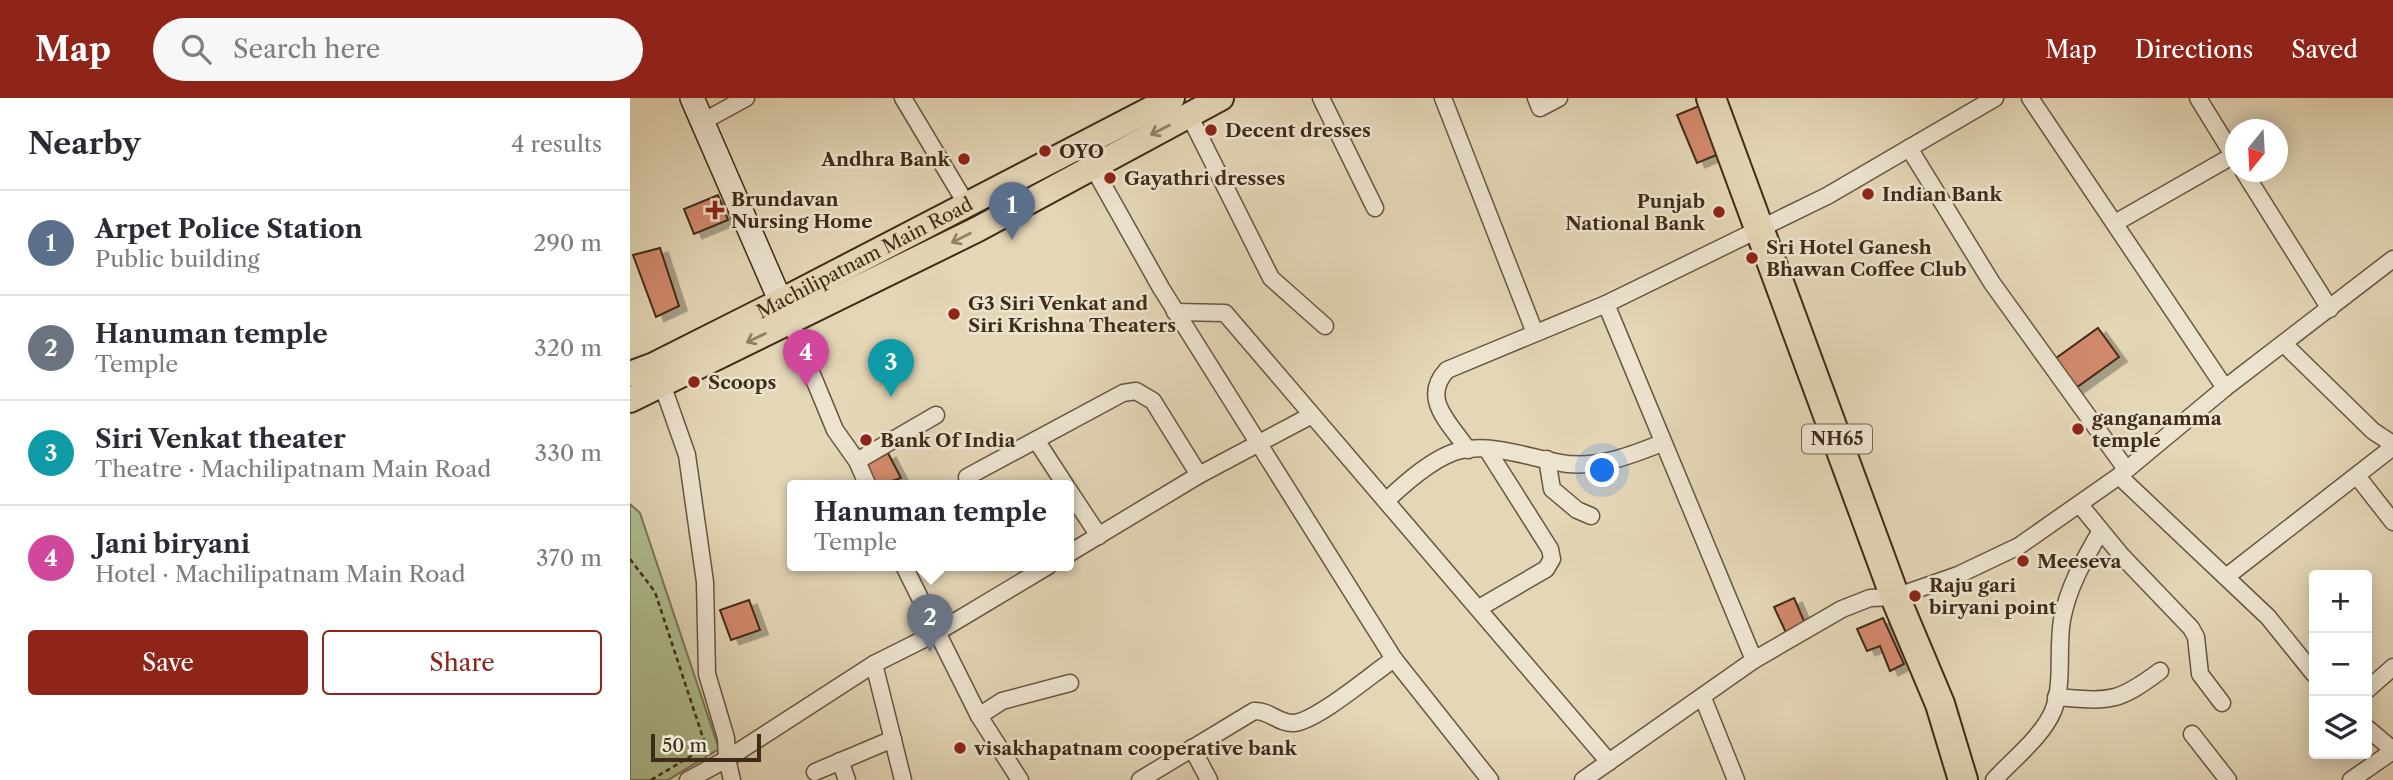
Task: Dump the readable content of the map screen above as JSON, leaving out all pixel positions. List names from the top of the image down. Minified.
{"streets":{"highway":["NH65"],"main road":["Machilipatnam Main Road"]},"places":{"other":["Decent dresses","OYO","Andhra Bank","Gayathri dresses","Indian Bank","Punjab National Bank","Sri Hotel Ganesh Bhawan Coffee Club","G3 Siri Venkat and Siri Krishna Theaters","Scoops","ganganamma temple","Bank Of India","Meeseva","Raju gari biryani point","visakhapatnam cooperative bank"],"health":["Brundavan Nursing Home"]},"scale_bar":"50 m","north":"bottom","page":{"header":"Map","search":"Search here","nav":["Map","Directions","Saved"],"heading":["Nearby","4 results"],"pins":["1","4","3","2"],"list":[{"mark":"1","name":"Arpet Police Station","note":"Public building","value":"290 m"},{"mark":"2","name":"Hanuman temple","note":"Temple","value":"320 m"},{"mark":"3","name":"Siri Venkat theater","note":"Theatre · Machilipatnam Main Road","value":"330 m"},{"mark":"4","name":"Jani biryani","note":"Hotel · Machilipatnam Main Road","value":"370 m"}],"popup":["Hanuman temple","Temple"],"map_buttons":["+","−"],"buttons":["Save","Share"],"scale":"50 m"}}
